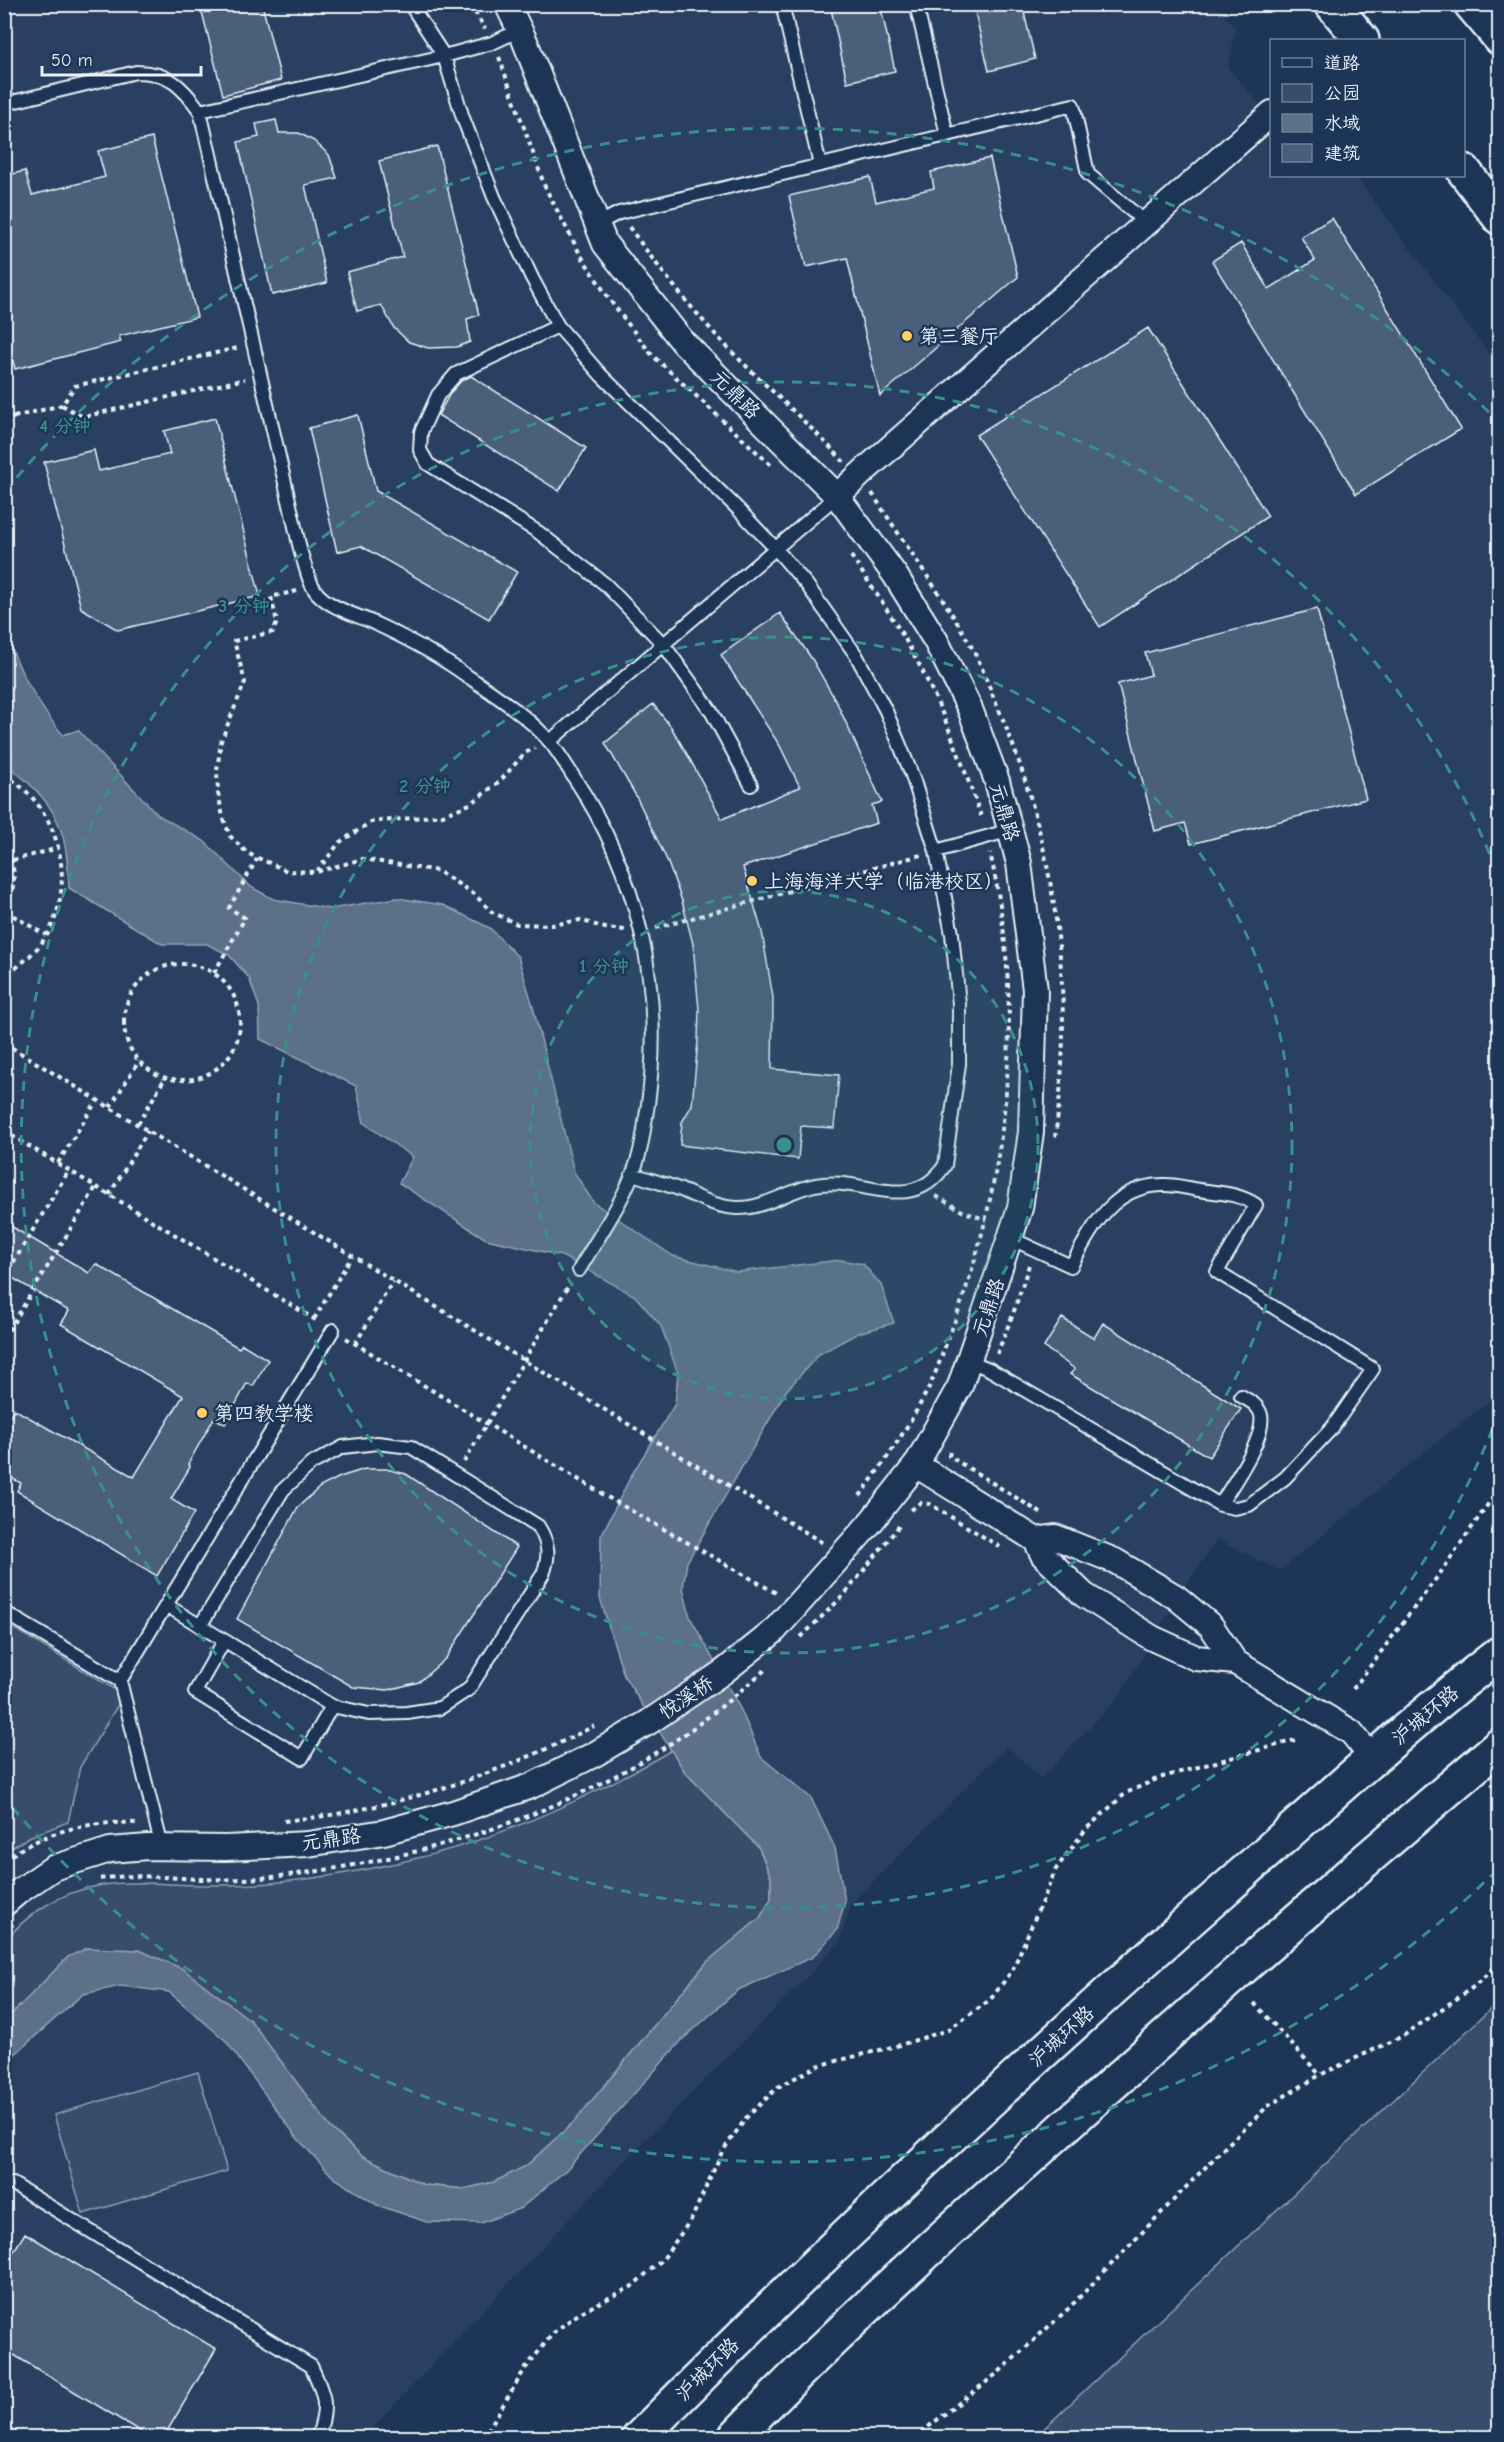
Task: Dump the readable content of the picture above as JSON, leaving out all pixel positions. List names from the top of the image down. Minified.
{"streets":{"main road":["沪城环路"],"street":["元鼎路","悦溪桥"]},"crossings":[["元鼎路","悦溪桥"]],"places":["第三餐厅","上海海洋大学（临港校区）","第四教学楼"],"legend":["道路","公园","水域","建筑"],"scale_bar":"50 m","rings":["4 分钟","3 分钟","2 分钟","1 分钟"]}
